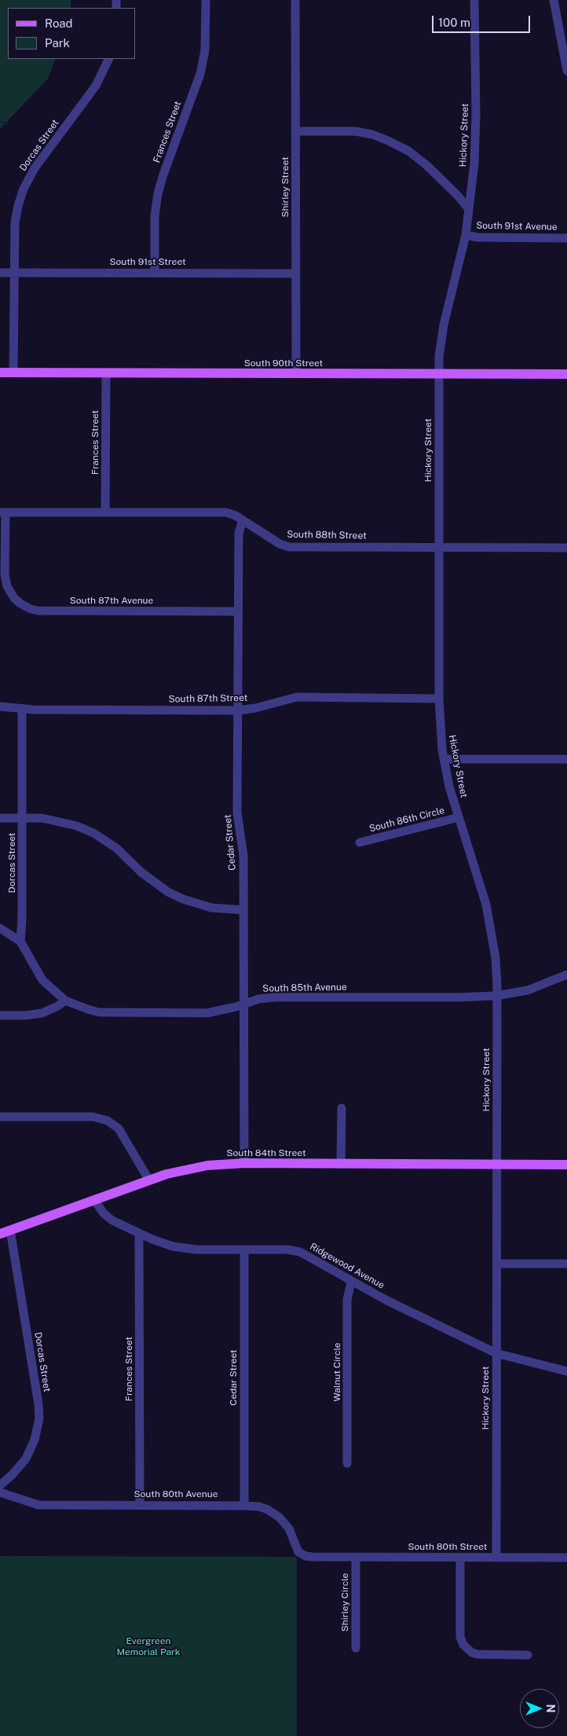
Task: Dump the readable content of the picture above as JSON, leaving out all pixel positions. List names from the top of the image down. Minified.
{"streets":{"main road":["South 90th Street","South 84th Street"],"street":["Frances Street","Hickory Street","Dorcas Street","Shirley Street","South 91st Avenue","South 91st Street","South 88th Street","South 87th Avenue","South 87th Street","South 86th Circle","Cedar Street","South 85th Avenue","Ridgewood Avenue","Walnut Circle","South 80th Avenue","South 80th Street","Shirley Circle"]},"crossings":[["Frances Street","South 91st Street"],["Frances Street","South 90th Street"],["Frances Street","South 88th Street"],["Frances Street","Ridgewood Avenue"],["Frances Street","South 80th Avenue"],["Hickory Street","South 91st Avenue"],["Hickory Street","South 90th Street"],["Hickory Street","South 88th Street"],["Hickory Street","South 87th Street"],["Hickory Street","South 86th Circle"],["Hickory Street","South 85th Avenue"],["Hickory Street","South 84th Street"],["Hickory Street","Ridgewood Avenue"],["Hickory Street","South 80th Street"],["Dorcas Street","South 91st Street"],["Dorcas Street","South 90th Street"],["Dorcas Street","South 87th Street"],["Shirley Street","South 91st Avenue"],["Shirley Street","South 91st Street"],["Shirley Street","South 90th Street"],["South 88th Street","South 87th Avenue"],["South 88th Street","Cedar Street"],["South 87th Avenue","Cedar Street"],["South 87th Street","Cedar Street"],["Cedar Street","South 85th Avenue"],["Cedar Street","South 84th Street"],["Cedar Street","Ridgewood Avenue"],["Cedar Street","South 80th Avenue"],["Ridgewood Avenue","Walnut Circle"],["South 80th Avenue","South 80th Street"],["South 80th Street","Shirley Circle"]],"parks":["Evergreen Memorial Park"],"legend":["Road","Park"],"scale_bar":"100 m","north":"right"}
